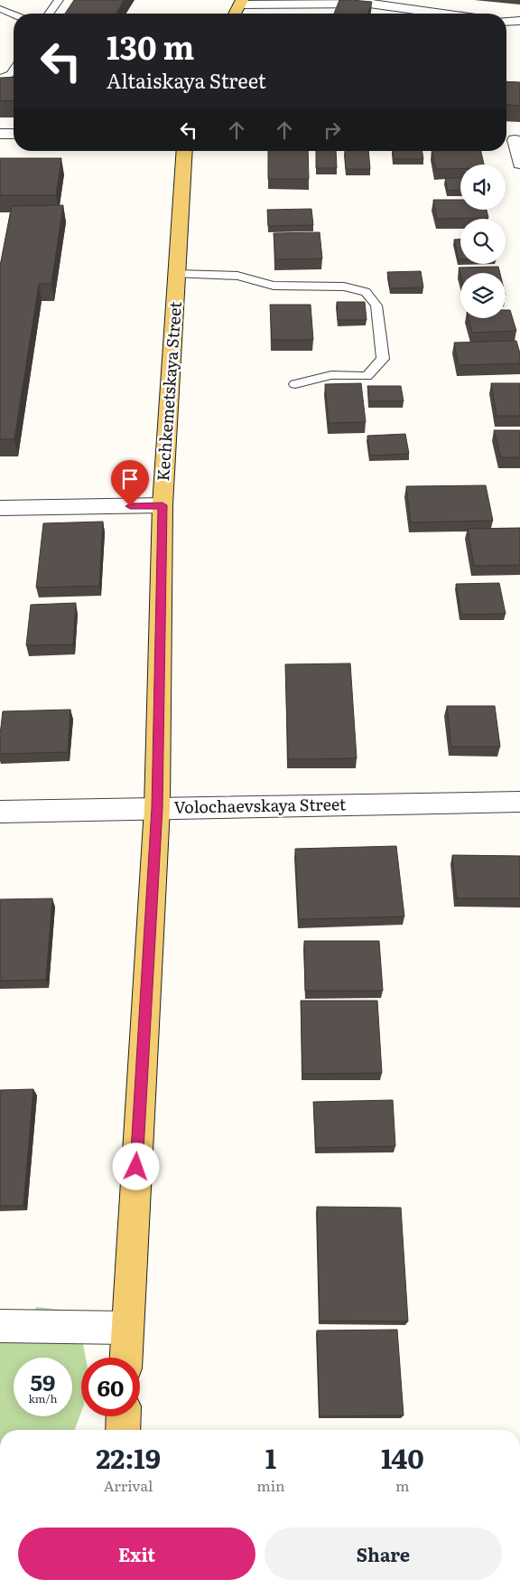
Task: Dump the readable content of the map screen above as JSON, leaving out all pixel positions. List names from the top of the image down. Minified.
{"streets":{"main road":["Kechkemetskaya Street"],"street":["Volochaevskaya Street"]},"crossings":[["Kechkemetskaya Street","Volochaevskaya Street"]],"page":{"turn":["130 m","Altaiskaya Street"],"speed":"59 km/h","limit":"60","eta":["22:19","Arrival","1","min","140","m"],"buttons":["Exit","Share"]}}
